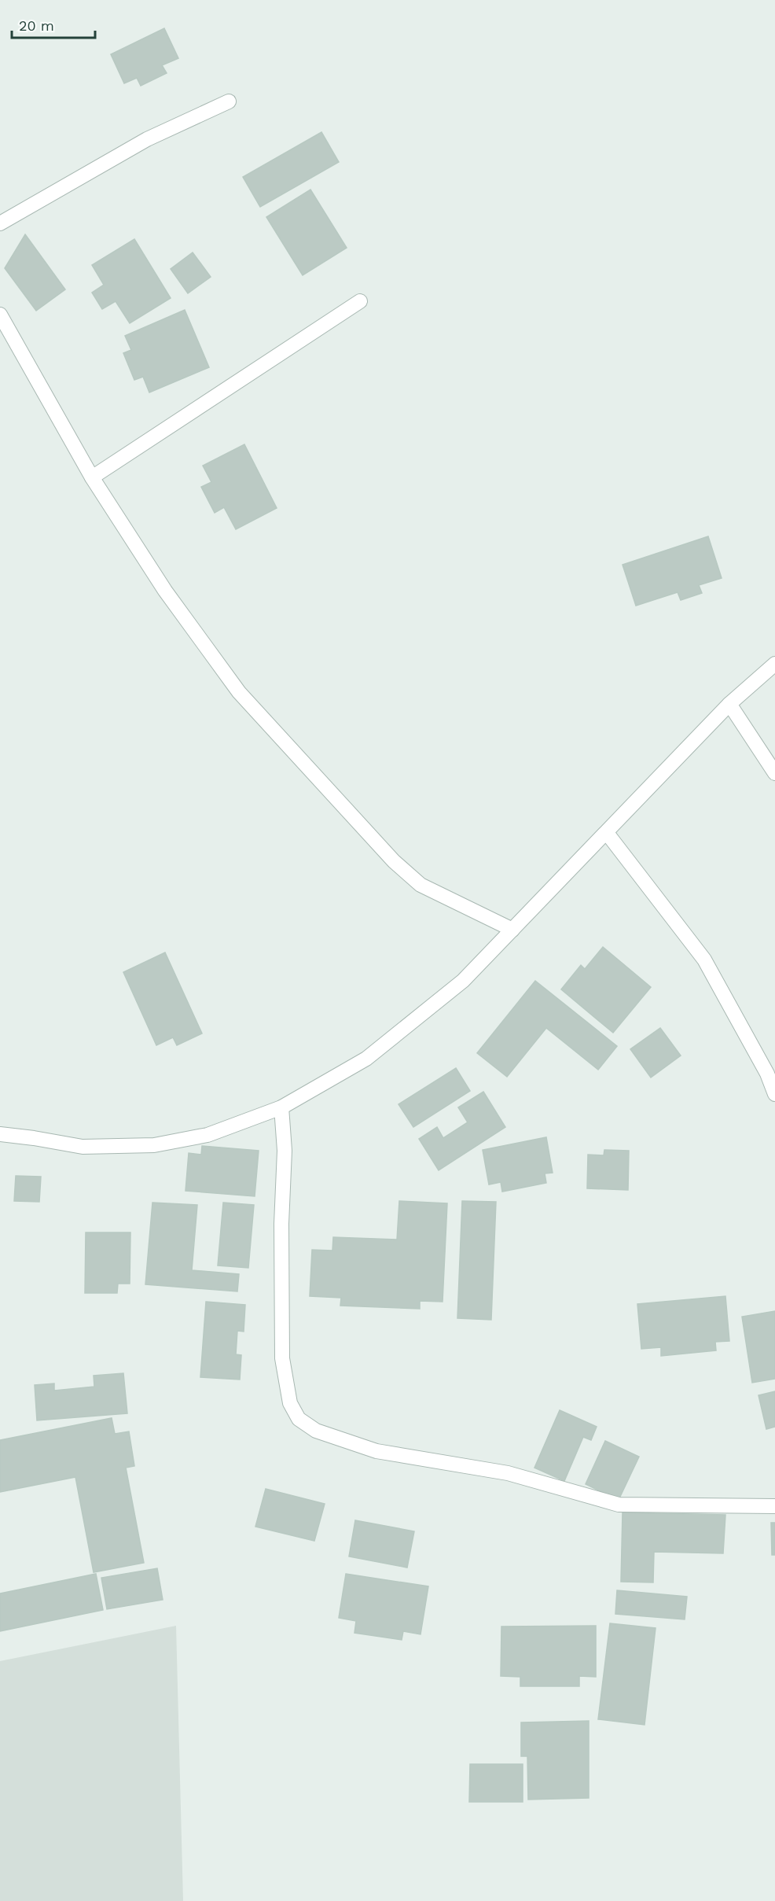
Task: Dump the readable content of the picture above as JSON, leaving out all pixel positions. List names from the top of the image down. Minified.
{"scale_bar":"20 m"}
